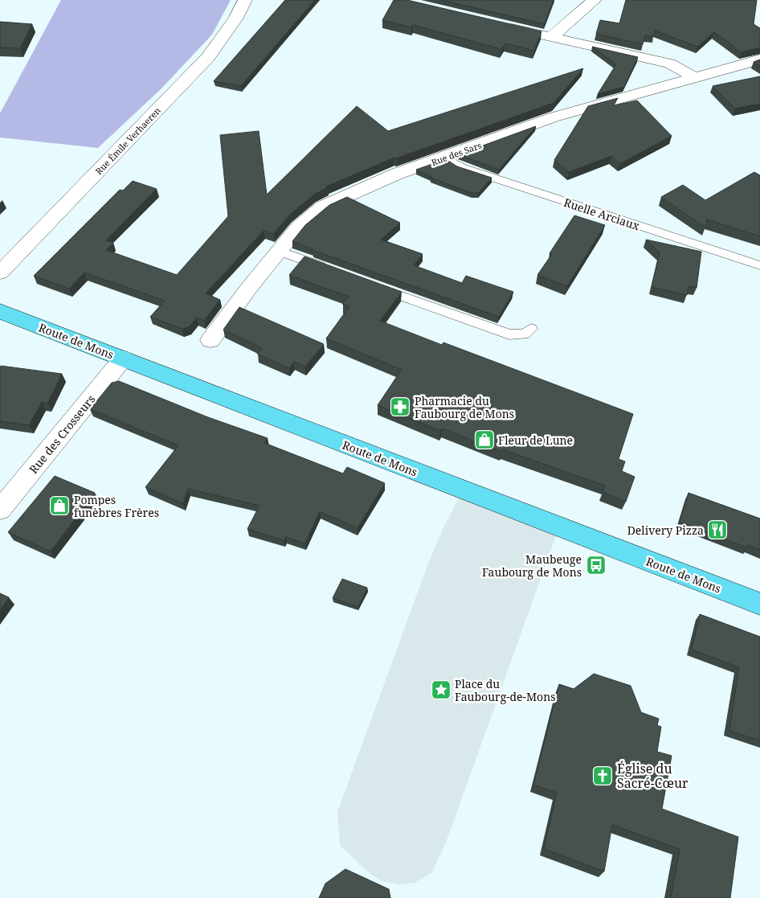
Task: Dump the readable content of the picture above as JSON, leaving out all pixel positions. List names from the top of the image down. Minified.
{"streets":{"main road":["Route de Mons"],"street":["Rue Émile Verhaeren","Rue des Sars","Rue des Crosseurs"],"lane":["Ruelle Arciaux"]},"crossings":[["Rue des Sars","Ruelle Arciaux"],["Route de Mons","Rue des Crosseurs"]],"places":{"pharmacy":["Pharmacie du Faubourg de Mons"],"shop":["Fleur de Lune","Pompes funèbres Frères"],"restaurant":["Delivery Pizza"],"bus stop":["Maubeuge Faubourg de Mons"],"place":["Place du Faubourg-de-Mons"],"church":["Église du Sacré-Cœur"]}}
